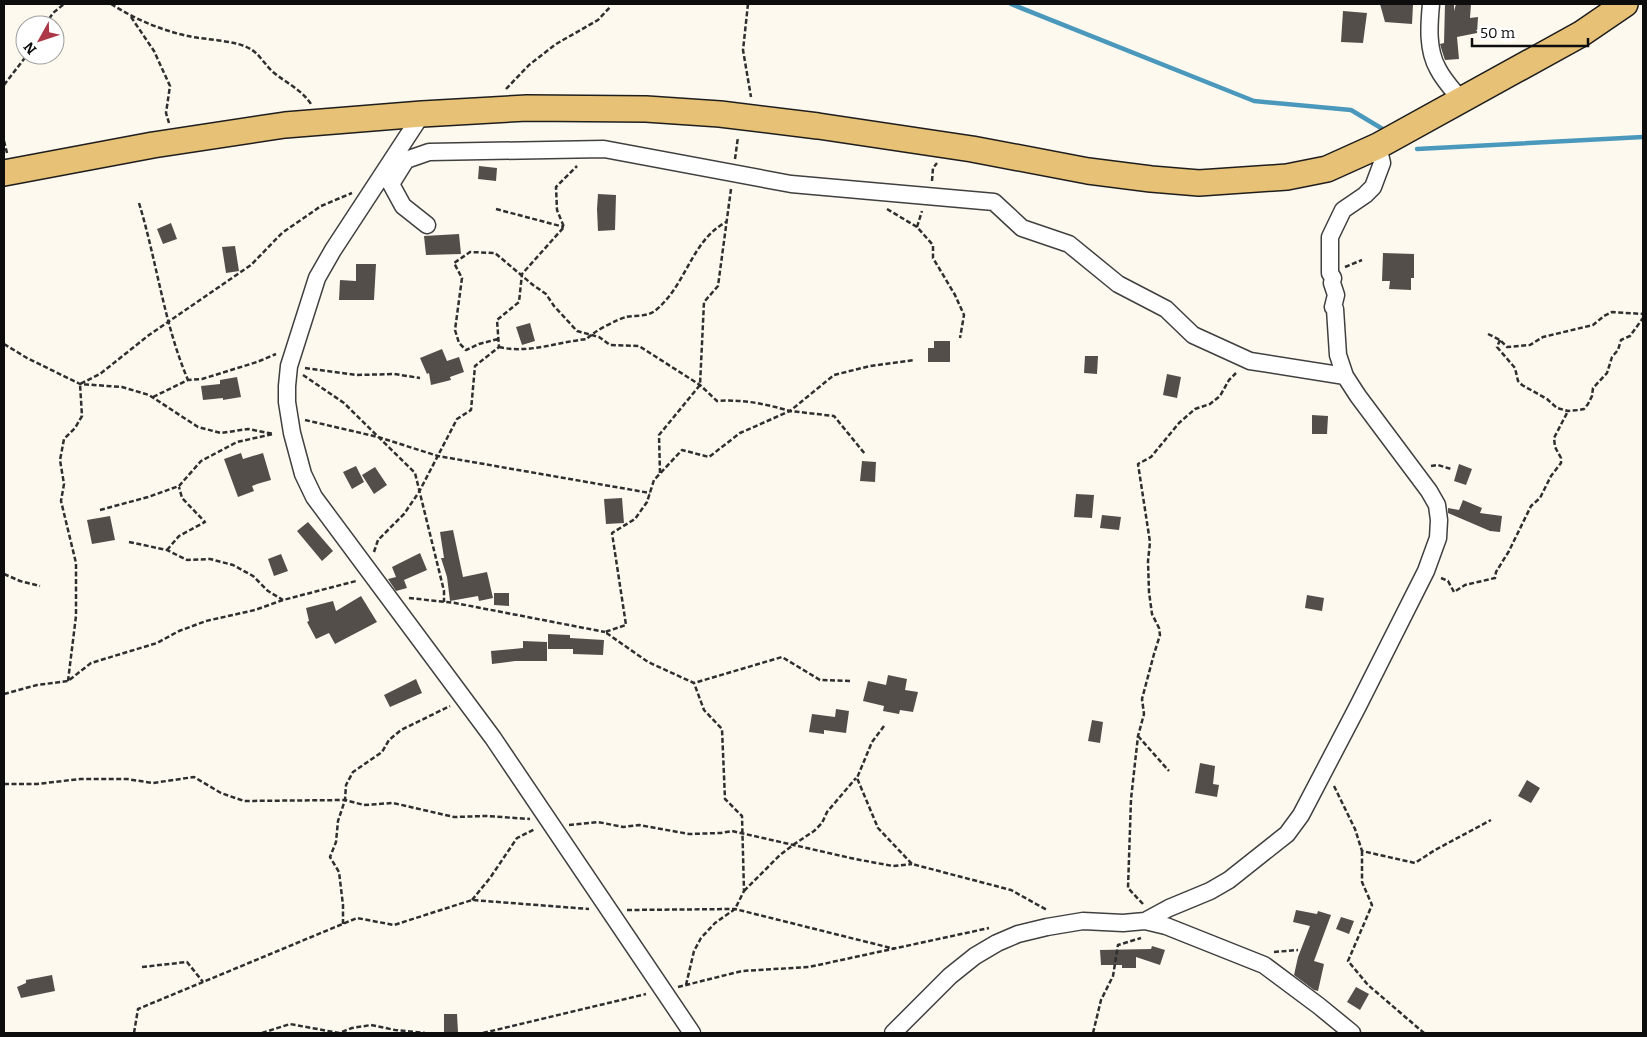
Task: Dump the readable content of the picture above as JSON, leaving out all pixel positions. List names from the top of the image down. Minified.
{"scale_bar":"50 m","north":"bottom left"}
